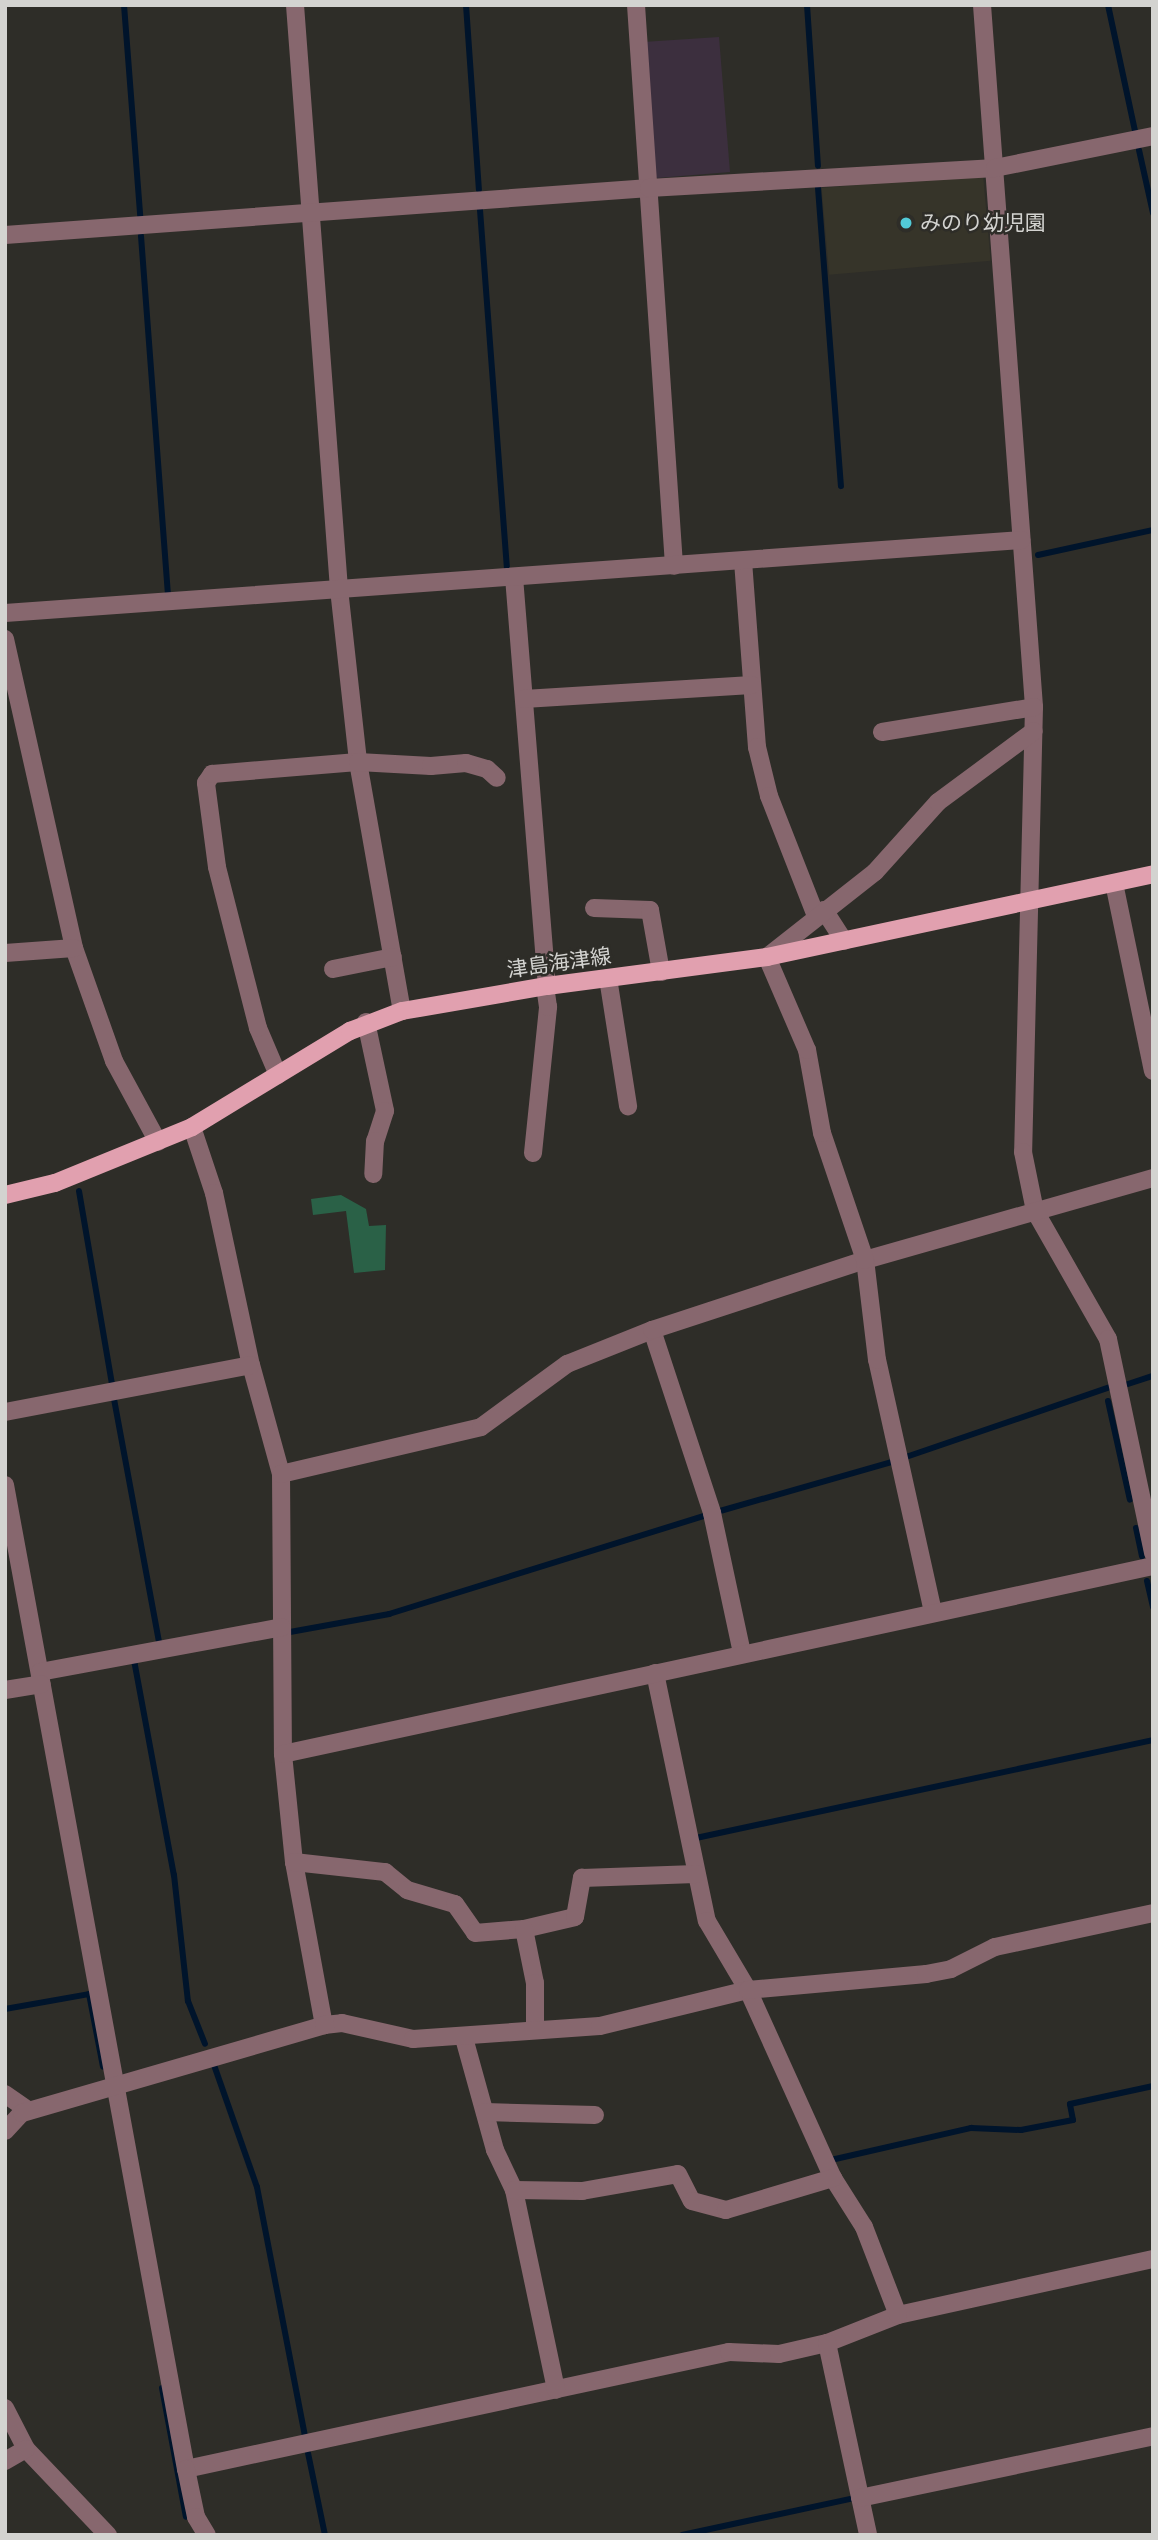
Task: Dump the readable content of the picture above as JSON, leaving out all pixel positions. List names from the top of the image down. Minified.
{"streets":{"main road":["津島海津線"]},"places":["みのり幼児園"]}
